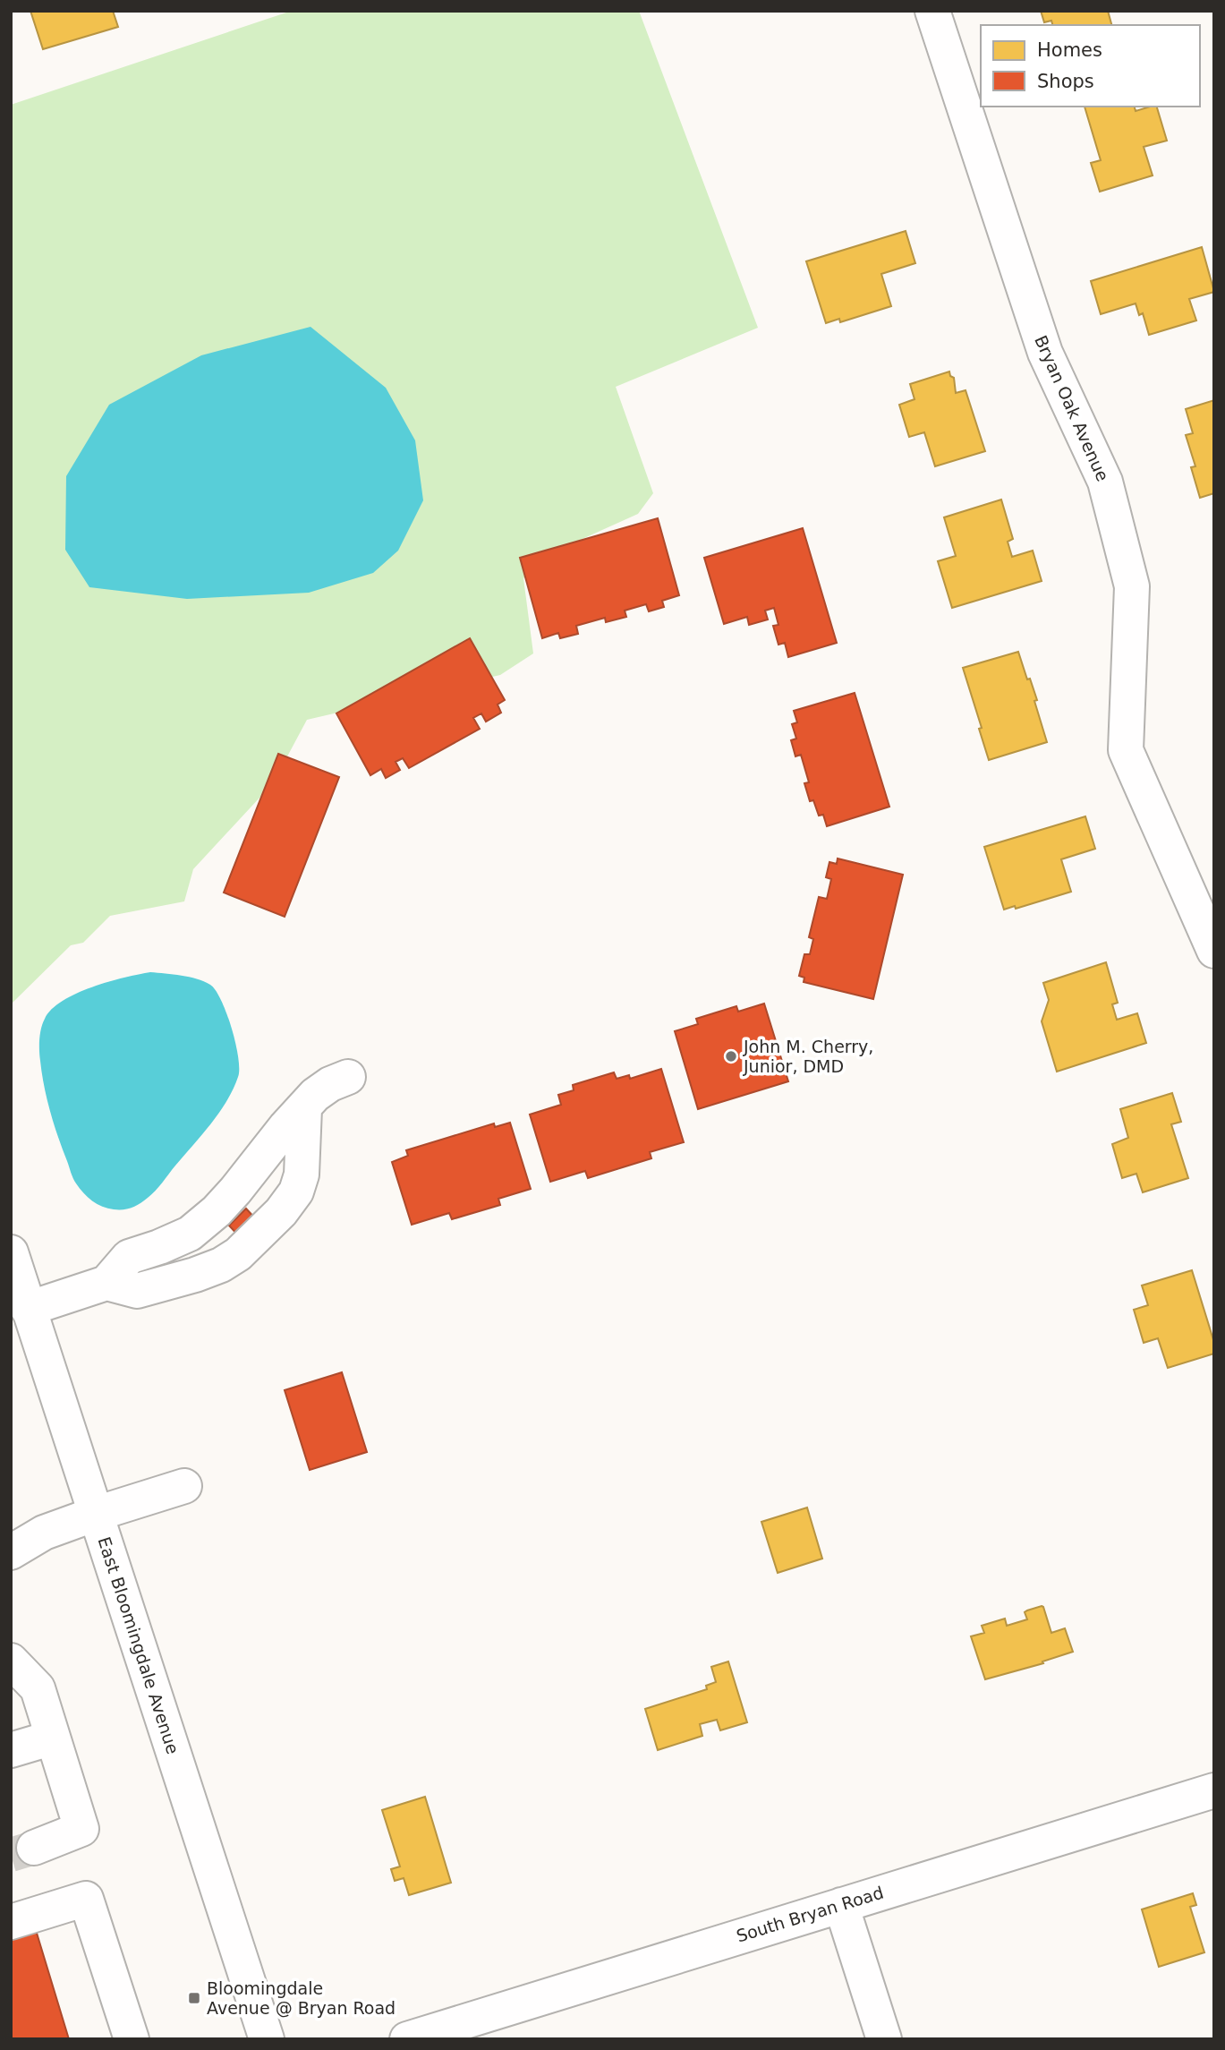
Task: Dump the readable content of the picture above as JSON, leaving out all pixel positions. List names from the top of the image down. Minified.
{"streets":{"street":["Bryan Oak Avenue","East Bloomingdale Avenue","South Bryan Road"]},"places":{"other":["John M. Cherry, Junior, DMD"],"transit":["Bloomingdale Avenue @ Bryan Road"]},"legend":["Homes","Shops"]}
